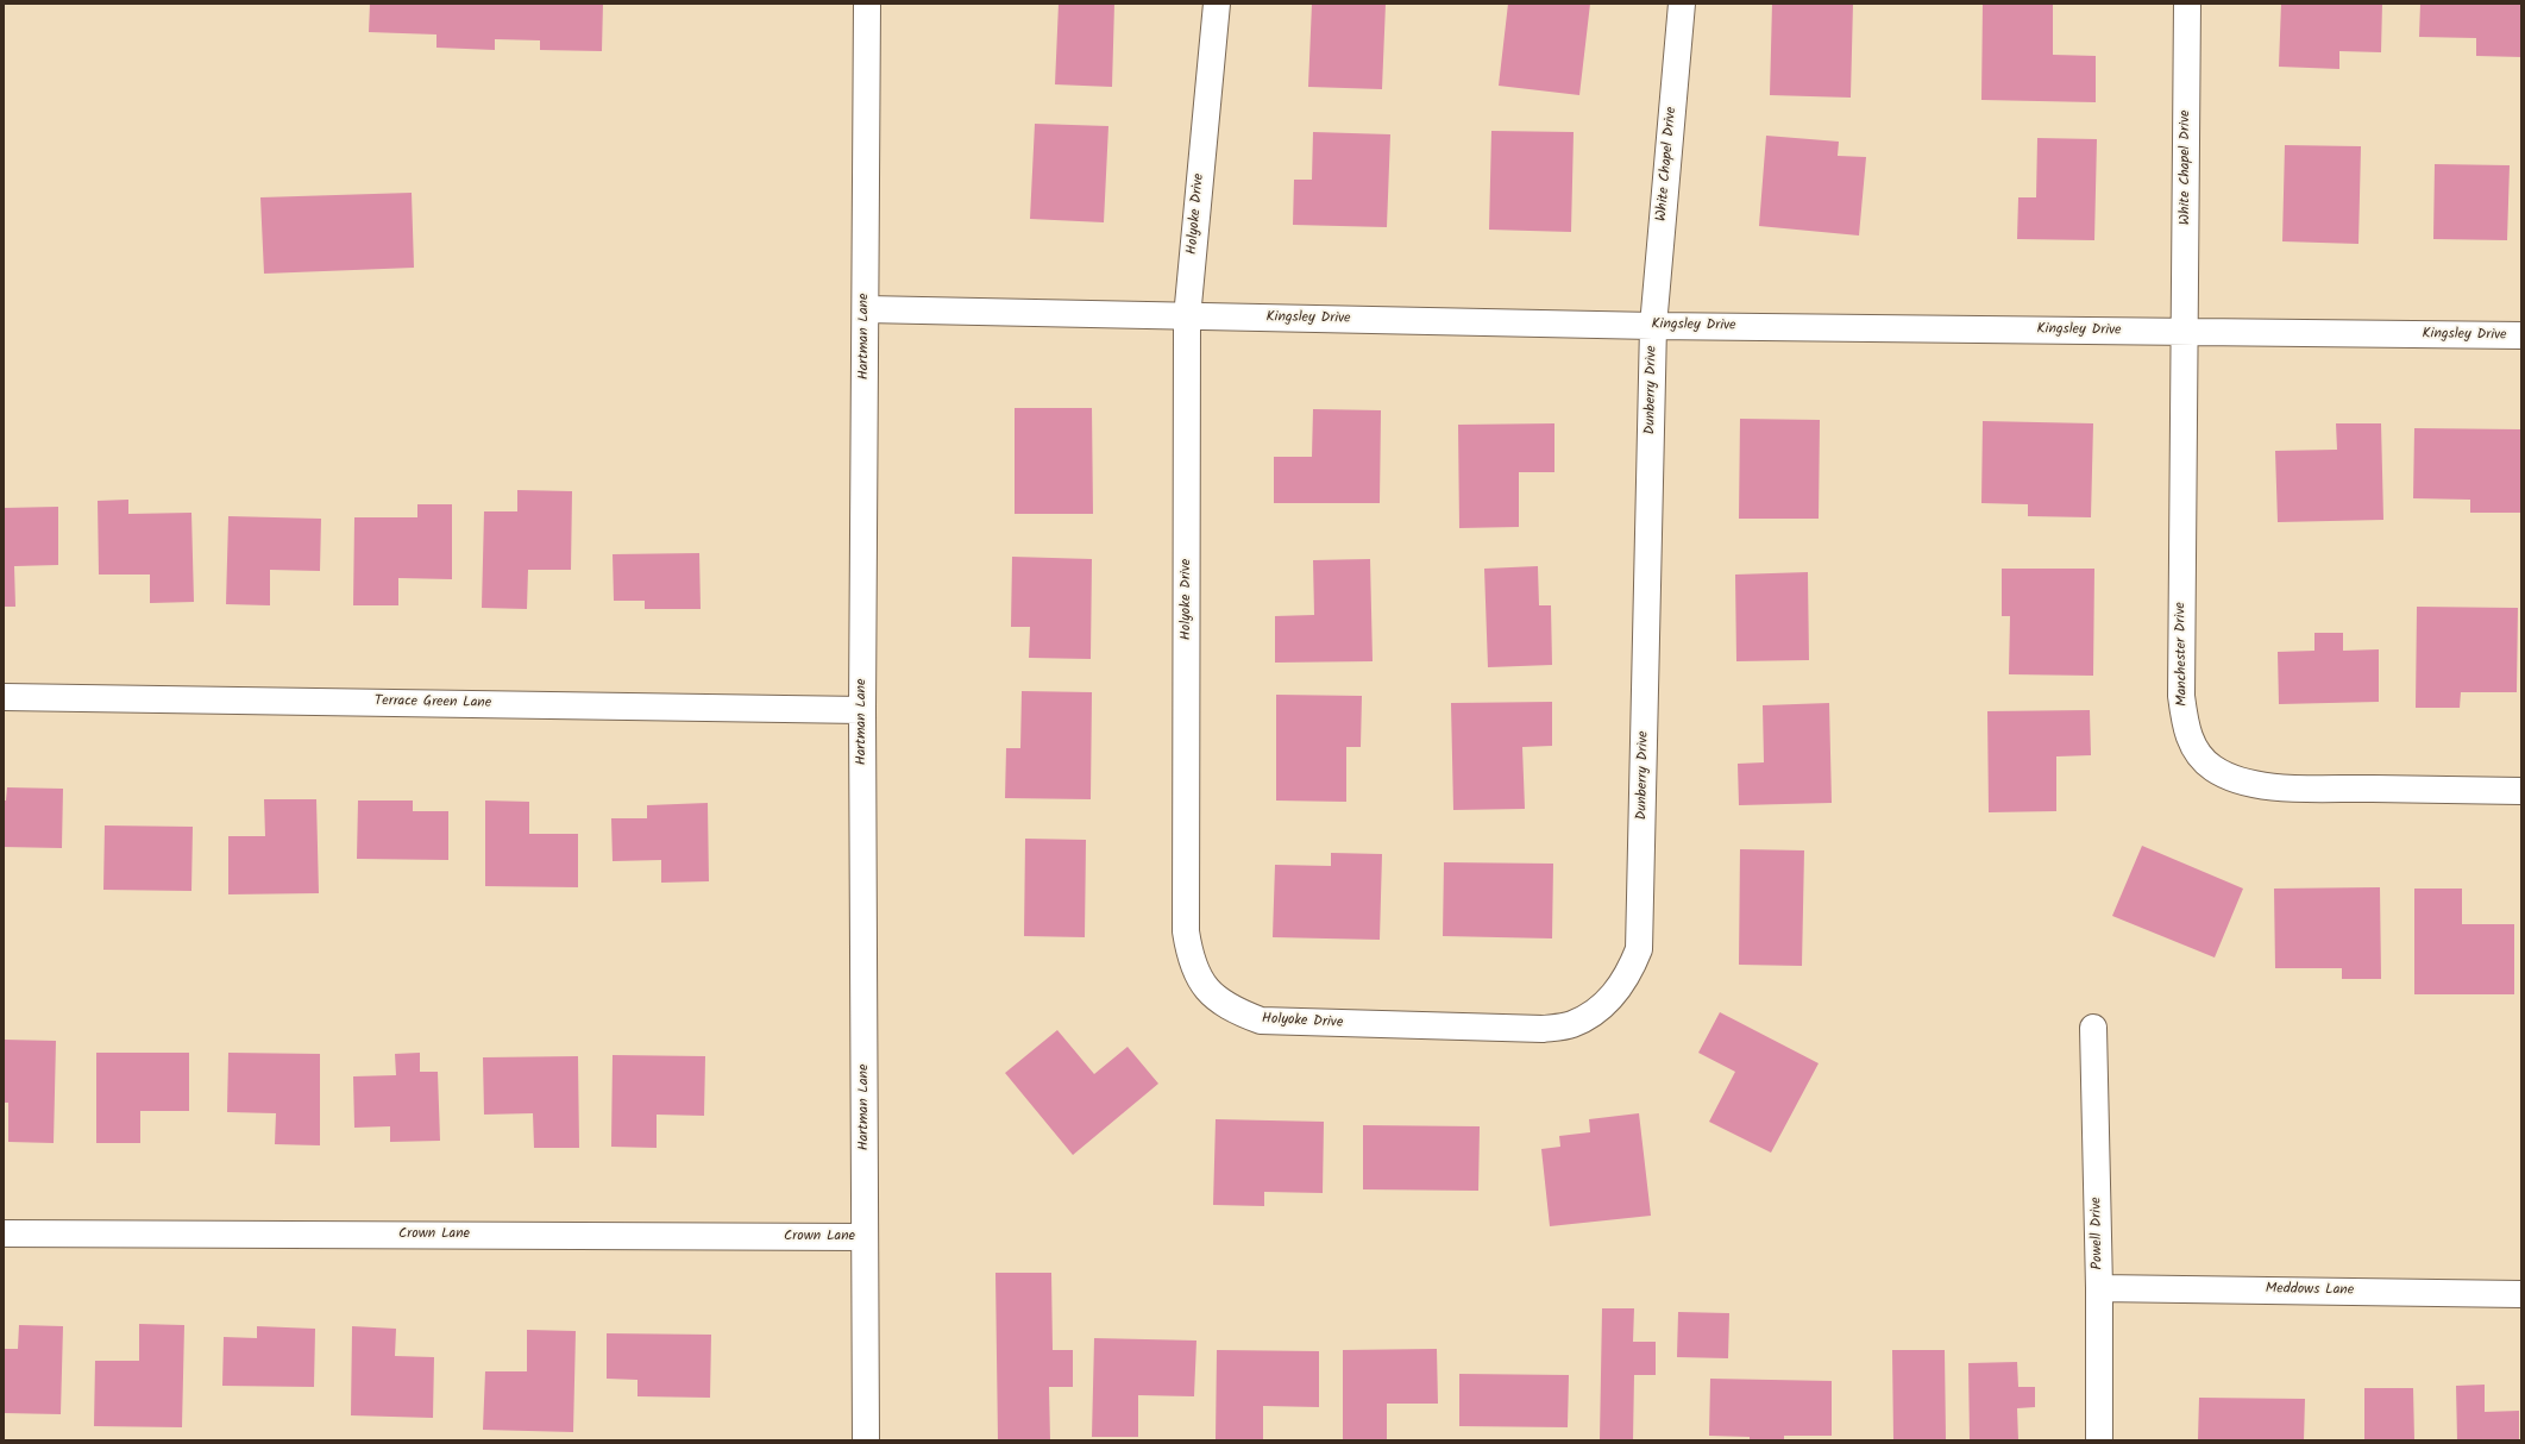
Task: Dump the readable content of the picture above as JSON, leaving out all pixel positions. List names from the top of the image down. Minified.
{"streets":{"street":["White Chapel Drive","Holyoke Drive","Kingsley Drive","Hartman Lane","Dunberry Drive","Manchester Drive","Terrace Green Lane","Powell Drive","Crown Lane","Meddows Lane"]},"crossings":[["White Chapel Drive","Kingsley Drive"],["White Chapel Drive","Dunberry Drive"],["White Chapel Drive","Manchester Drive"],["Holyoke Drive","Kingsley Drive"],["Holyoke Drive","Dunberry Drive"],["Kingsley Drive","Hartman Lane"],["Kingsley Drive","Dunberry Drive"],["Kingsley Drive","Manchester Drive"],["Hartman Lane","Terrace Green Lane"],["Hartman Lane","Crown Lane"],["Powell Drive","Meddows Lane"]]}
